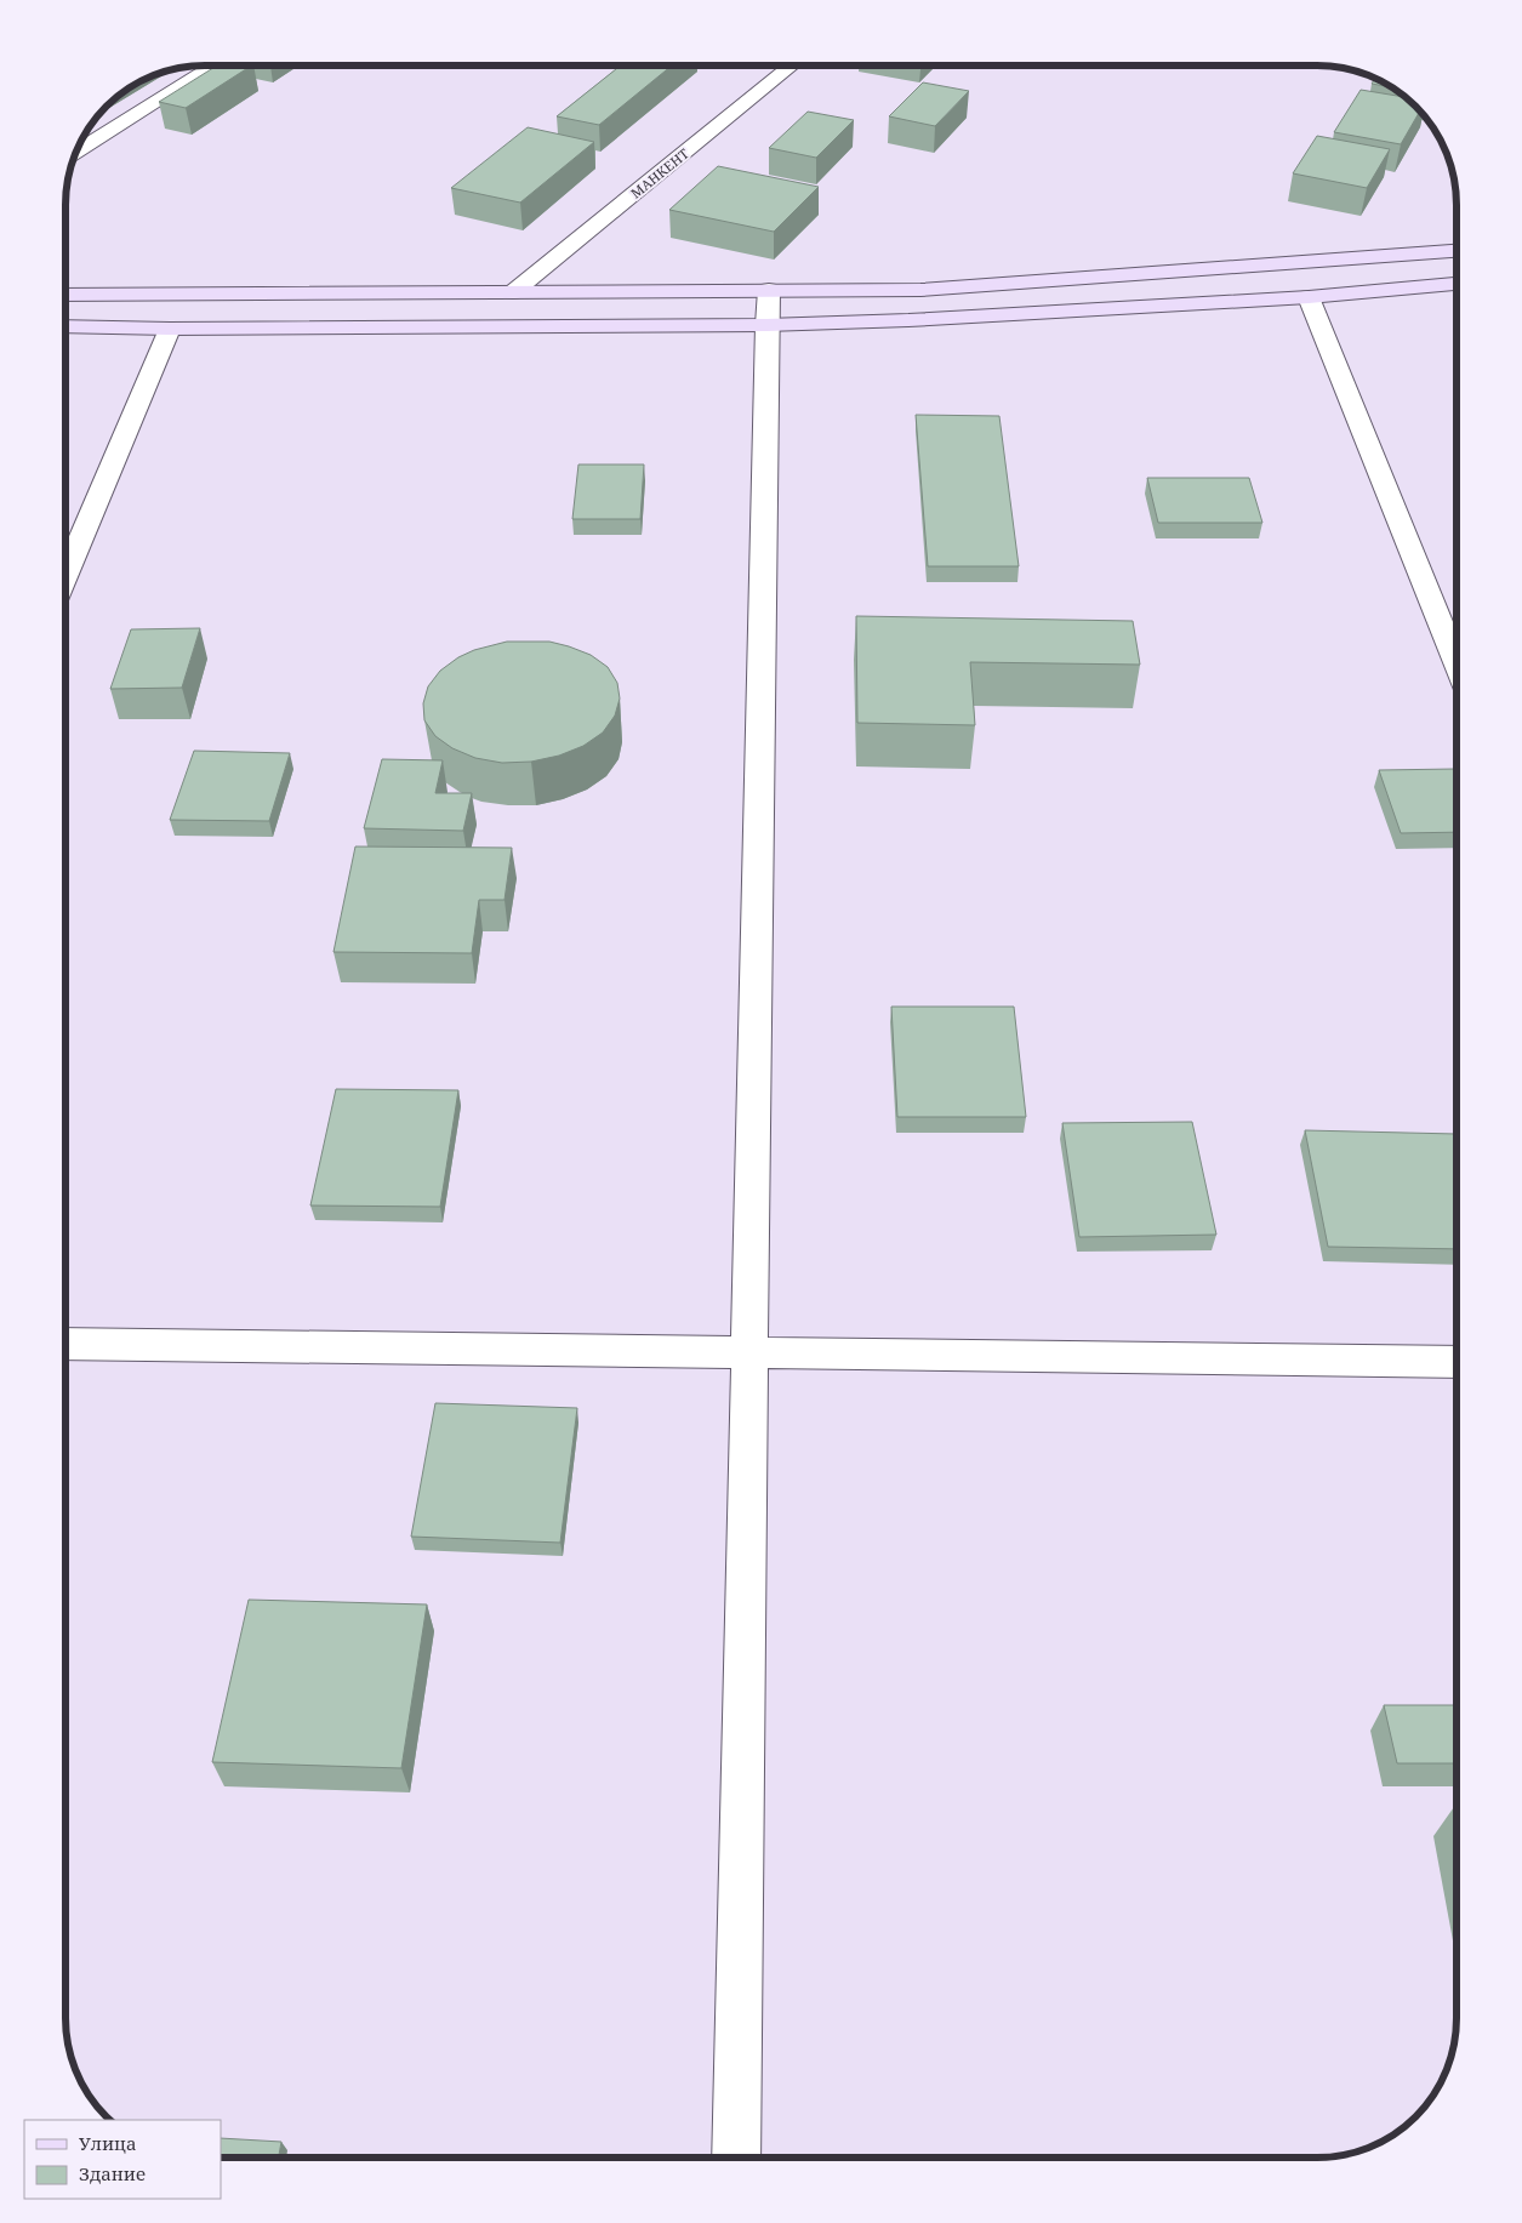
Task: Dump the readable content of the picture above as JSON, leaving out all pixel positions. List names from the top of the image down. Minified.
{"streets":{"street":["МАНКЕНТ"]},"legend":["Улица","Здание"]}
